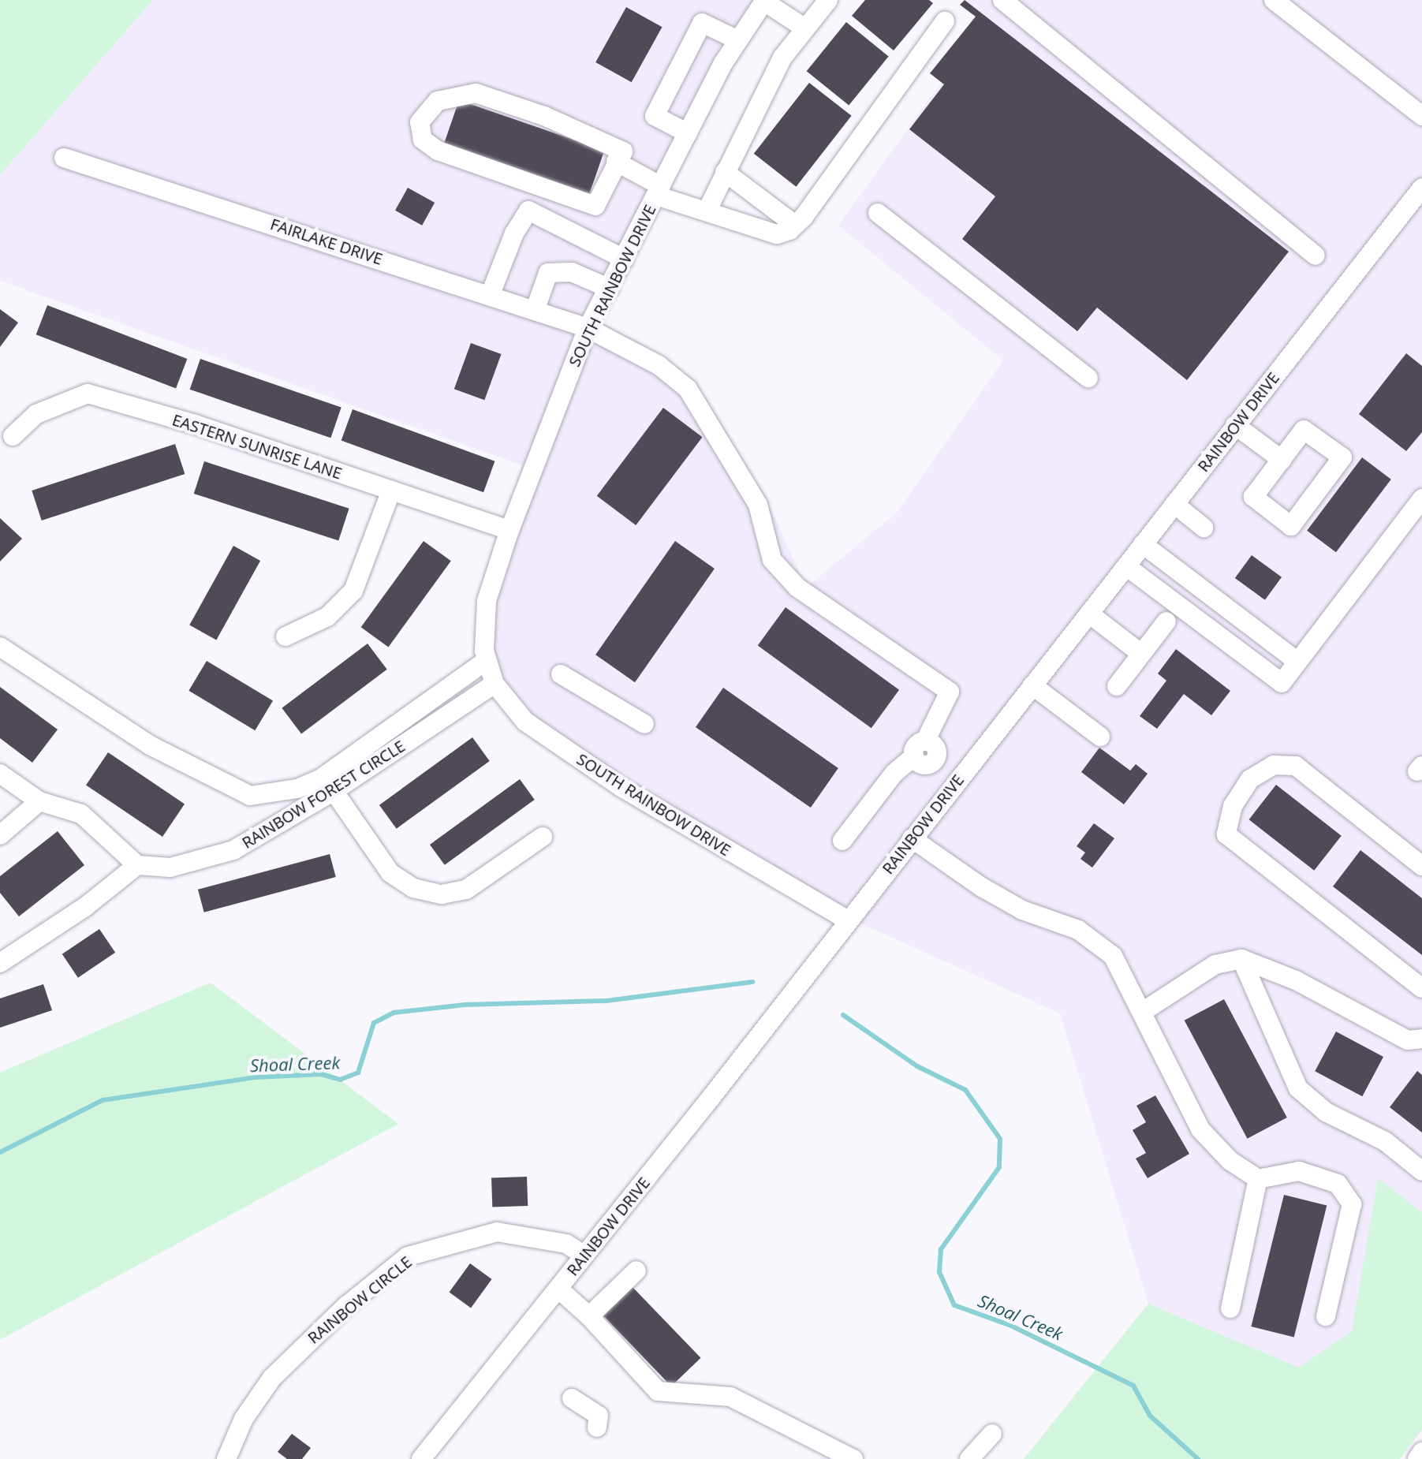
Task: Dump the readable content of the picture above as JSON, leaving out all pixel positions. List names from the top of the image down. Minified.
{"streets":{"street":["FAIRLAKE DRIVE","SOUTH RAINBOW DRIVE","RAINBOW DRIVE","EASTERN SUNRISE LANE","RAINBOW FOREST CIRCLE","RAINBOW CIRCLE"]},"crossings":[["FAIRLAKE DRIVE","SOUTH RAINBOW DRIVE"],["SOUTH RAINBOW DRIVE","RAINBOW DRIVE"],["SOUTH RAINBOW DRIVE","EASTERN SUNRISE LANE"],["SOUTH RAINBOW DRIVE","RAINBOW FOREST CIRCLE"],["RAINBOW DRIVE","RAINBOW CIRCLE"]],"water":["Shoal Creek"]}
